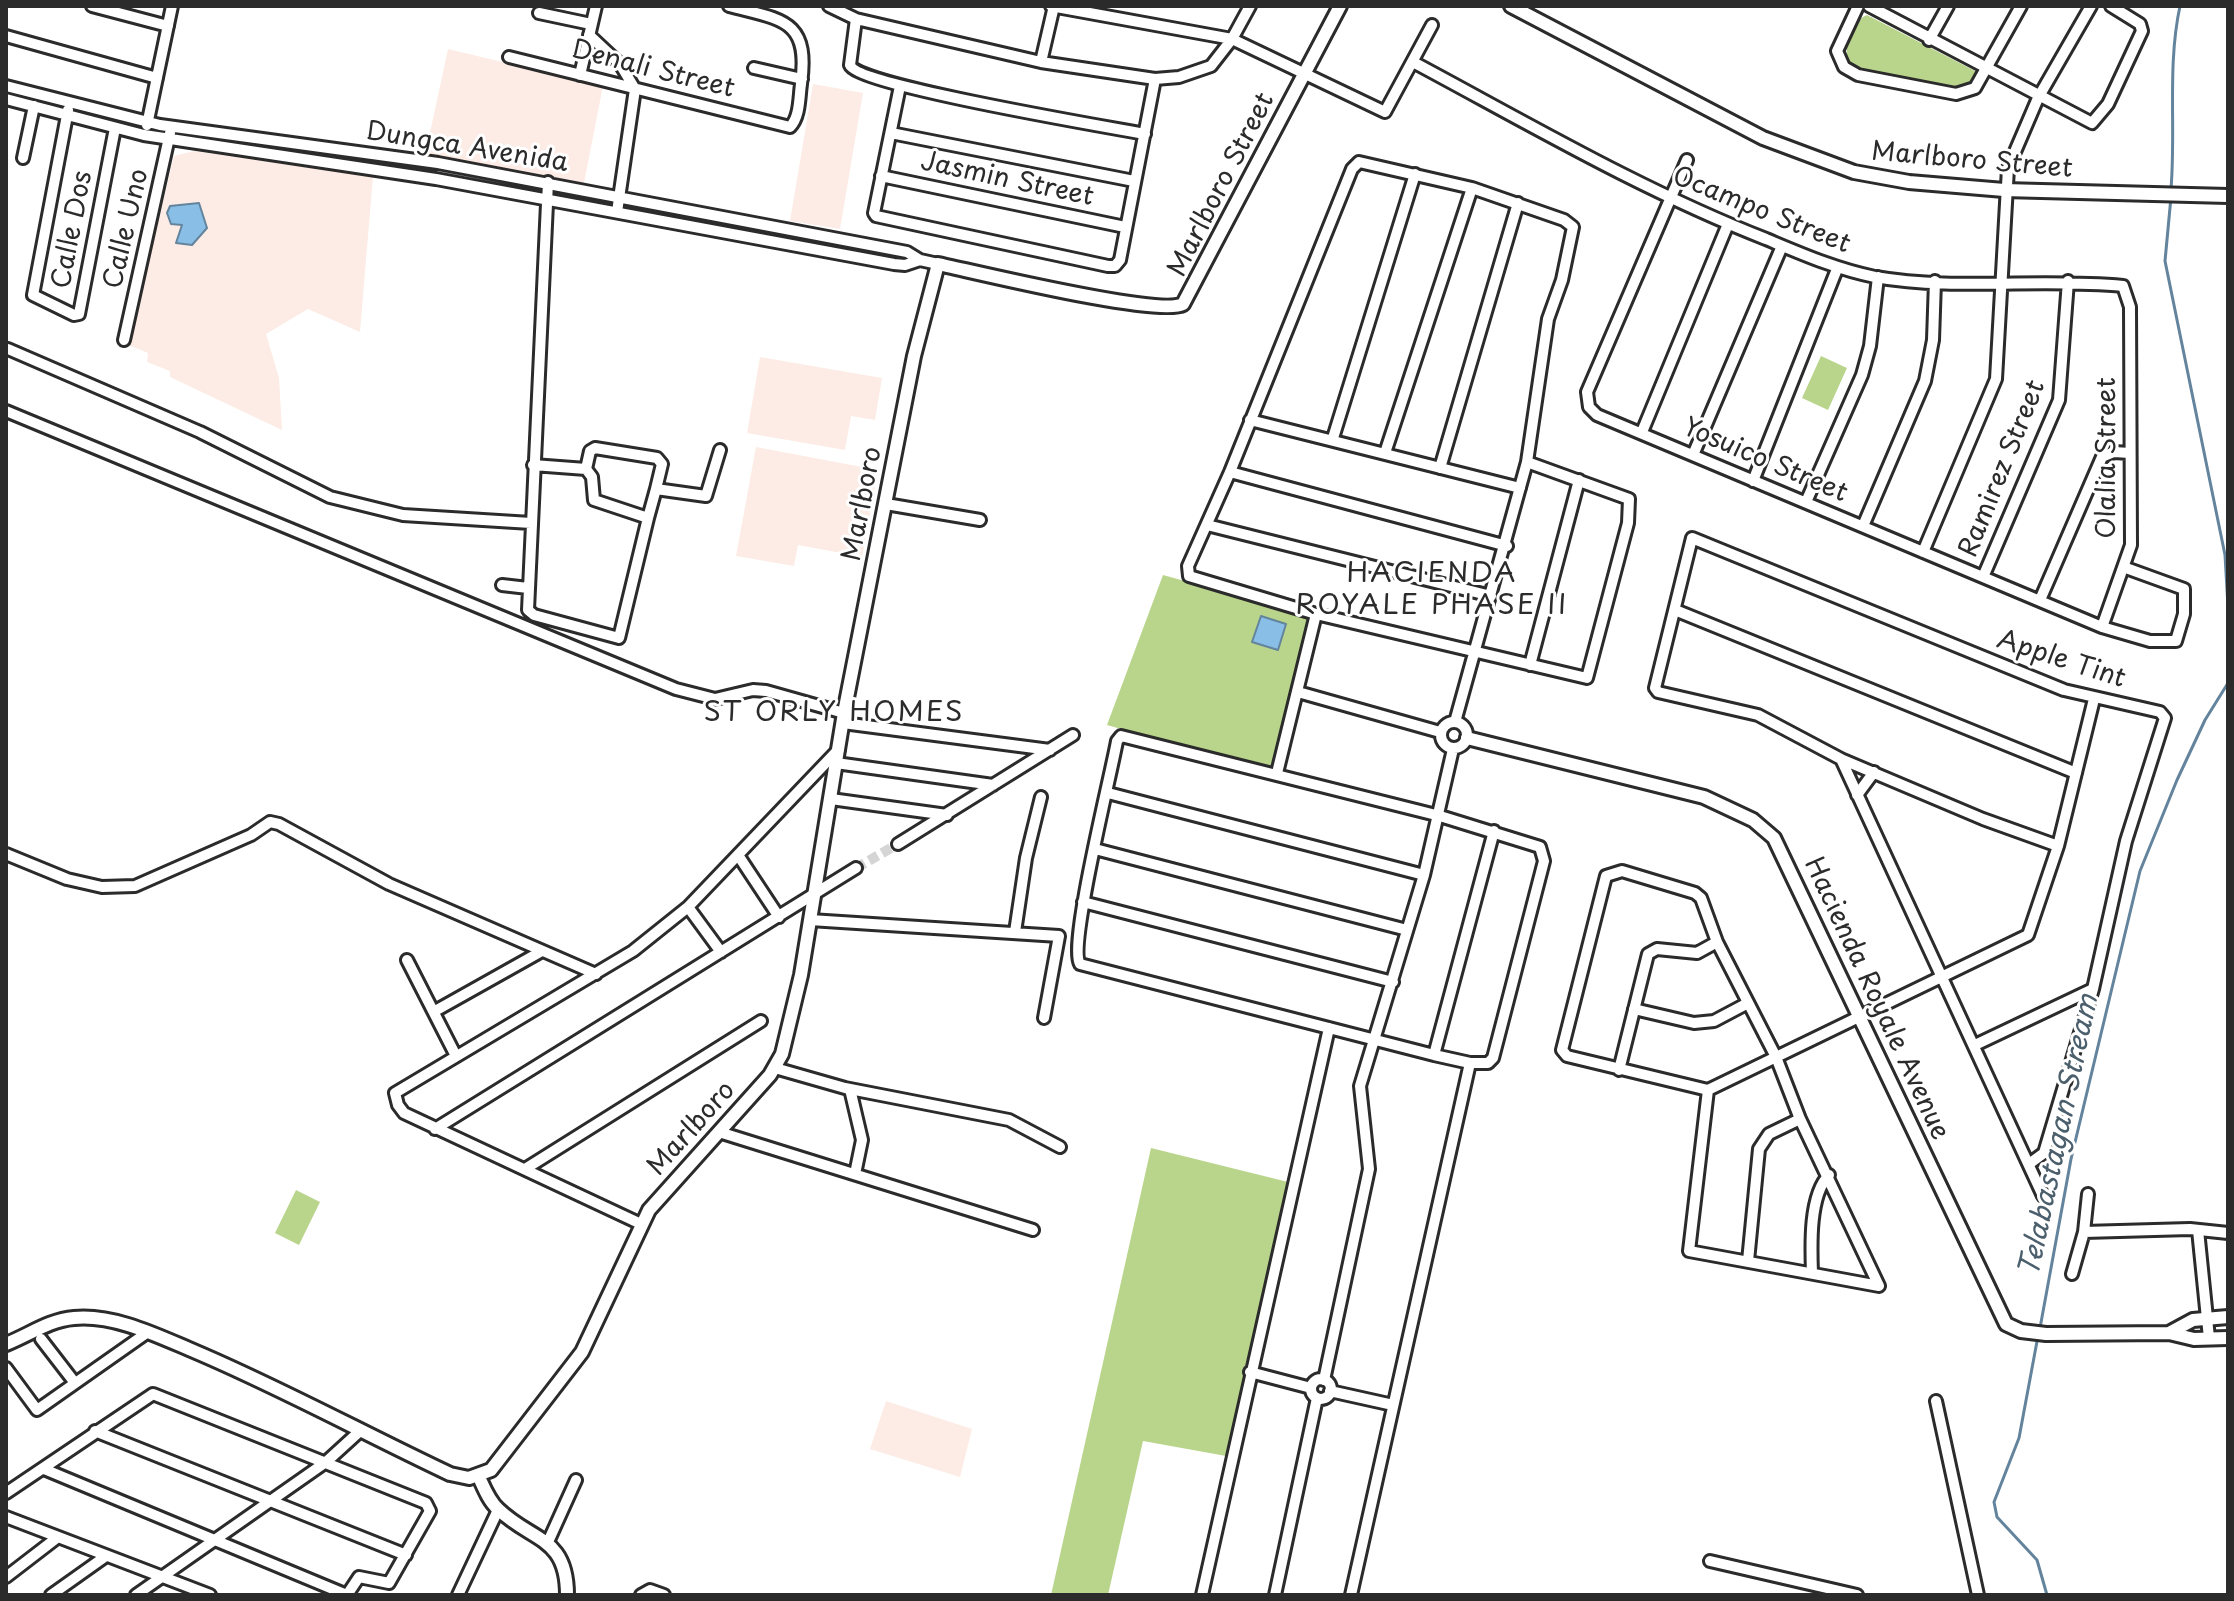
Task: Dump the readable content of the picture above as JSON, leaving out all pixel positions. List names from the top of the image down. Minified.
{"streets":{"street":["Denali Street","Dungca Avenida","Marlboro Street","Jasmin Street","Ocampo Street","Calle Uno","Calle Dos","Olalia Street","Yosuico Street","Ramirez Street","Marlboro","Apple Tint","Hacienda Royale Avenue"]},"crossings":[["Dungca Avenida","Marlboro Street"],["Dungca Avenida","Calle Uno"],["Dungca Avenida","Calle Dos"],["Dungca Avenida","Marlboro"],["Marlboro Street","Marlboro"],["Ocampo Street","Olalia Street"],["Ocampo Street","Yosuico Street"],["Ocampo Street","Ramirez Street"],["Olalia Street","Yosuico Street"],["Yosuico Street","Ramirez Street"]],"districts":["HACIENDA ROYALE PHASE II","ST ORLY HOMES"],"water":["Telabastagan Stream"]}
